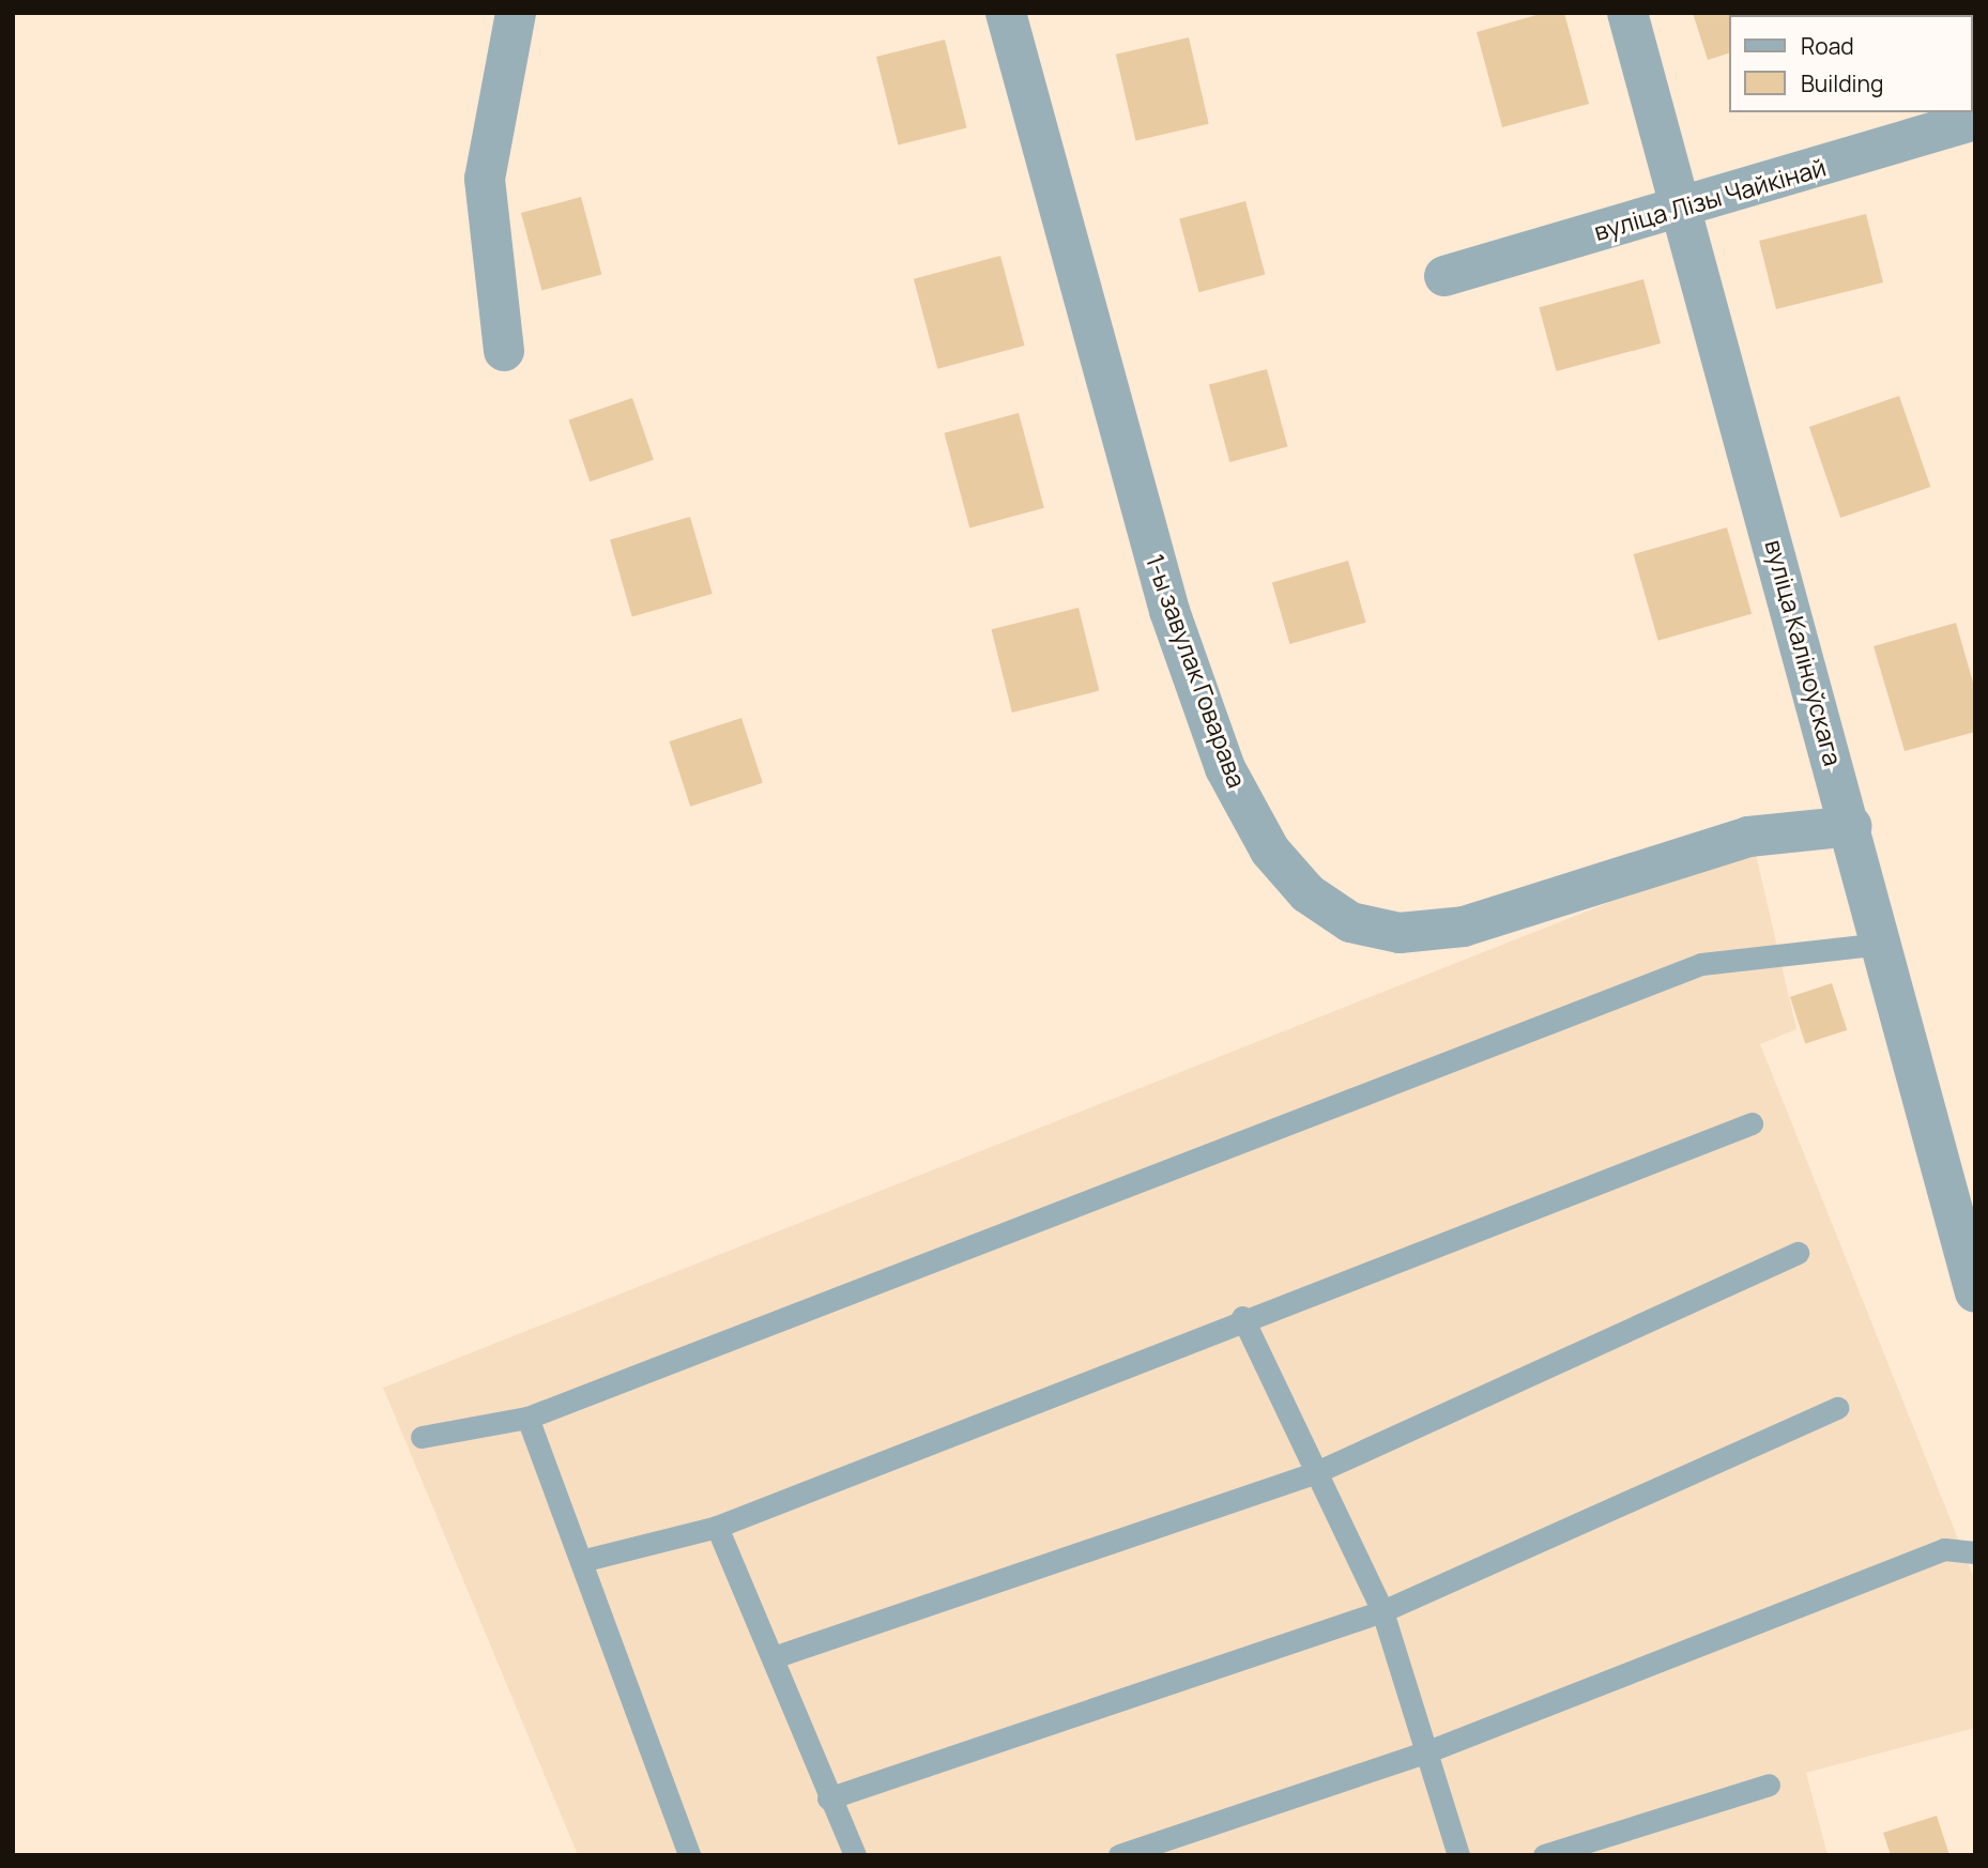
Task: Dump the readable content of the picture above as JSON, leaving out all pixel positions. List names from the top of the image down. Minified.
{"streets":{"street":["вуліца Лізы Чайкінай","вуліца Каліноўскага","1-ы завулак Говарава"]},"crossings":[["вуліца Лізы Чайкінай","вуліца Каліноўскага"],["вуліца Каліноўскага","1-ы завулак Говарава"]],"legend":["Road","Building"]}
